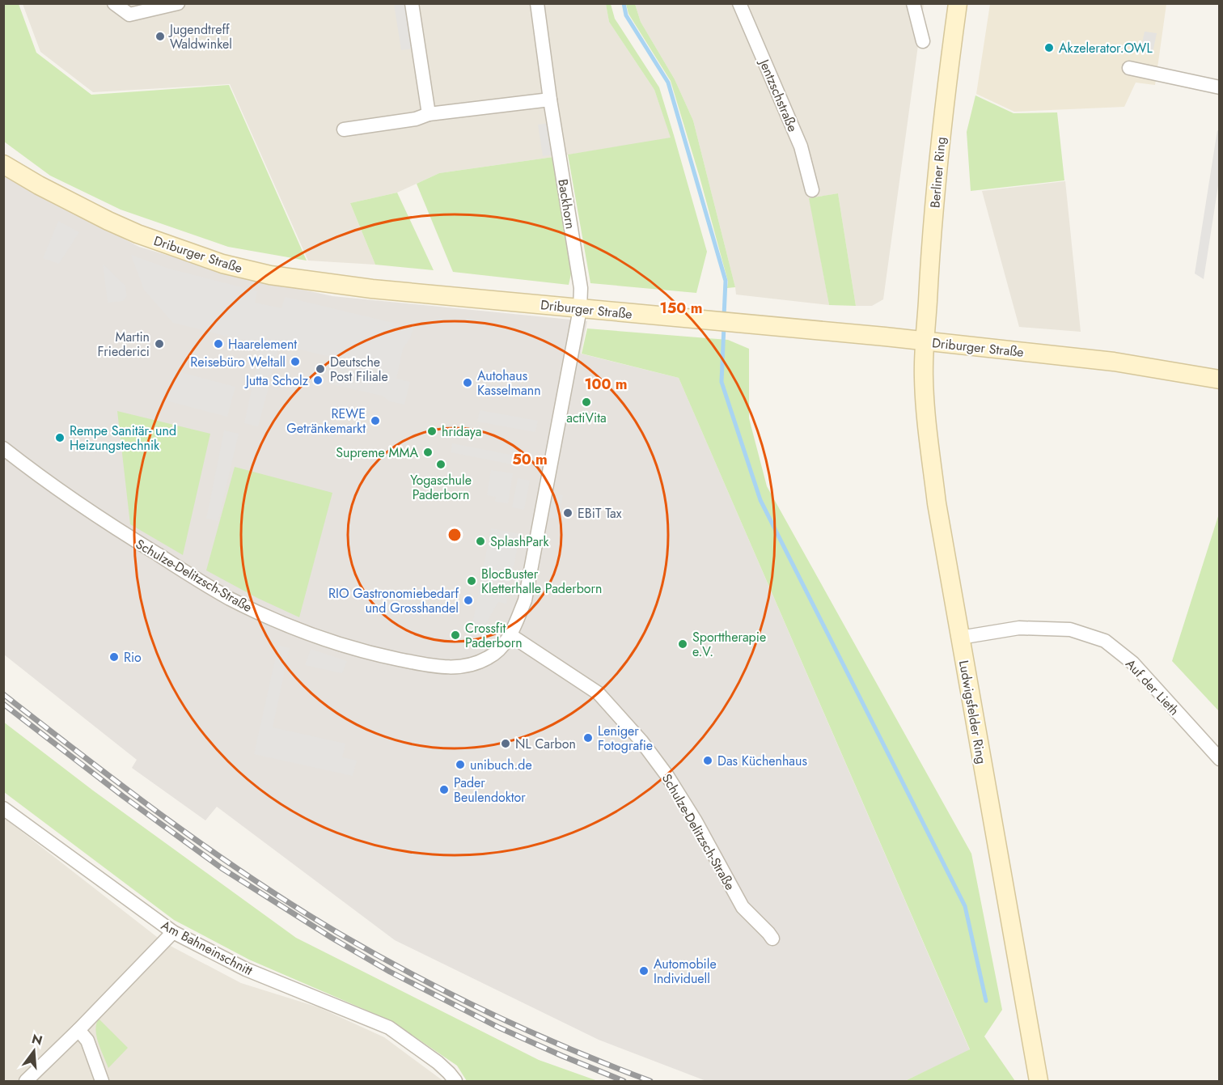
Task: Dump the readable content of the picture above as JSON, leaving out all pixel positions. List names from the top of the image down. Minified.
{"streets":{"main road":["Berliner Ring","Driburger Straße","Ludwigsfelder Ring"],"street":["Jentzschstraße","Backhorn","Schulze-Delitzsch-Straße","Auf der Lieth","Am Bahneinschnitt"]},"crossings":[["Berliner Ring","Driburger Straße"],["Berliner Ring","Ludwigsfelder Ring"],["Backhorn","Driburger Straße"],["Backhorn","Schulze-Delitzsch-Straße"],["Driburger Straße","Schulze-Delitzsch-Straße"],["Driburger Straße","Ludwigsfelder Ring"],["Auf der Lieth","Ludwigsfelder Ring"]],"places":["Jugendtreff Waldwinkel","Akzelerator.OWL","Martin Friederici","Haarelement","Reisebüro Weltall","Deutsche Post Filiale","Jutta Scholz","Autohaus Kasselmann","actiVita","REWE Getränkemarkt","hridaya","Rempe Sanitär- und Heizungstechnik","Supreme MMA","Yogaschule Paderborn","EBiT Tax","SplashPark","BlocBuster Kletterhalle Paderborn","RIO Gastronomiebedarf und Grosshandel","Crossfit Paderborn","Sporttherapie e.V.","Rio","Leniger Fotografie","NL Carbon","Das Küchenhaus","unibuch.de","Pader Beulendoktor","Automobile Individuell"],"north":"top","rings":["150 m","100 m","50 m"]}
